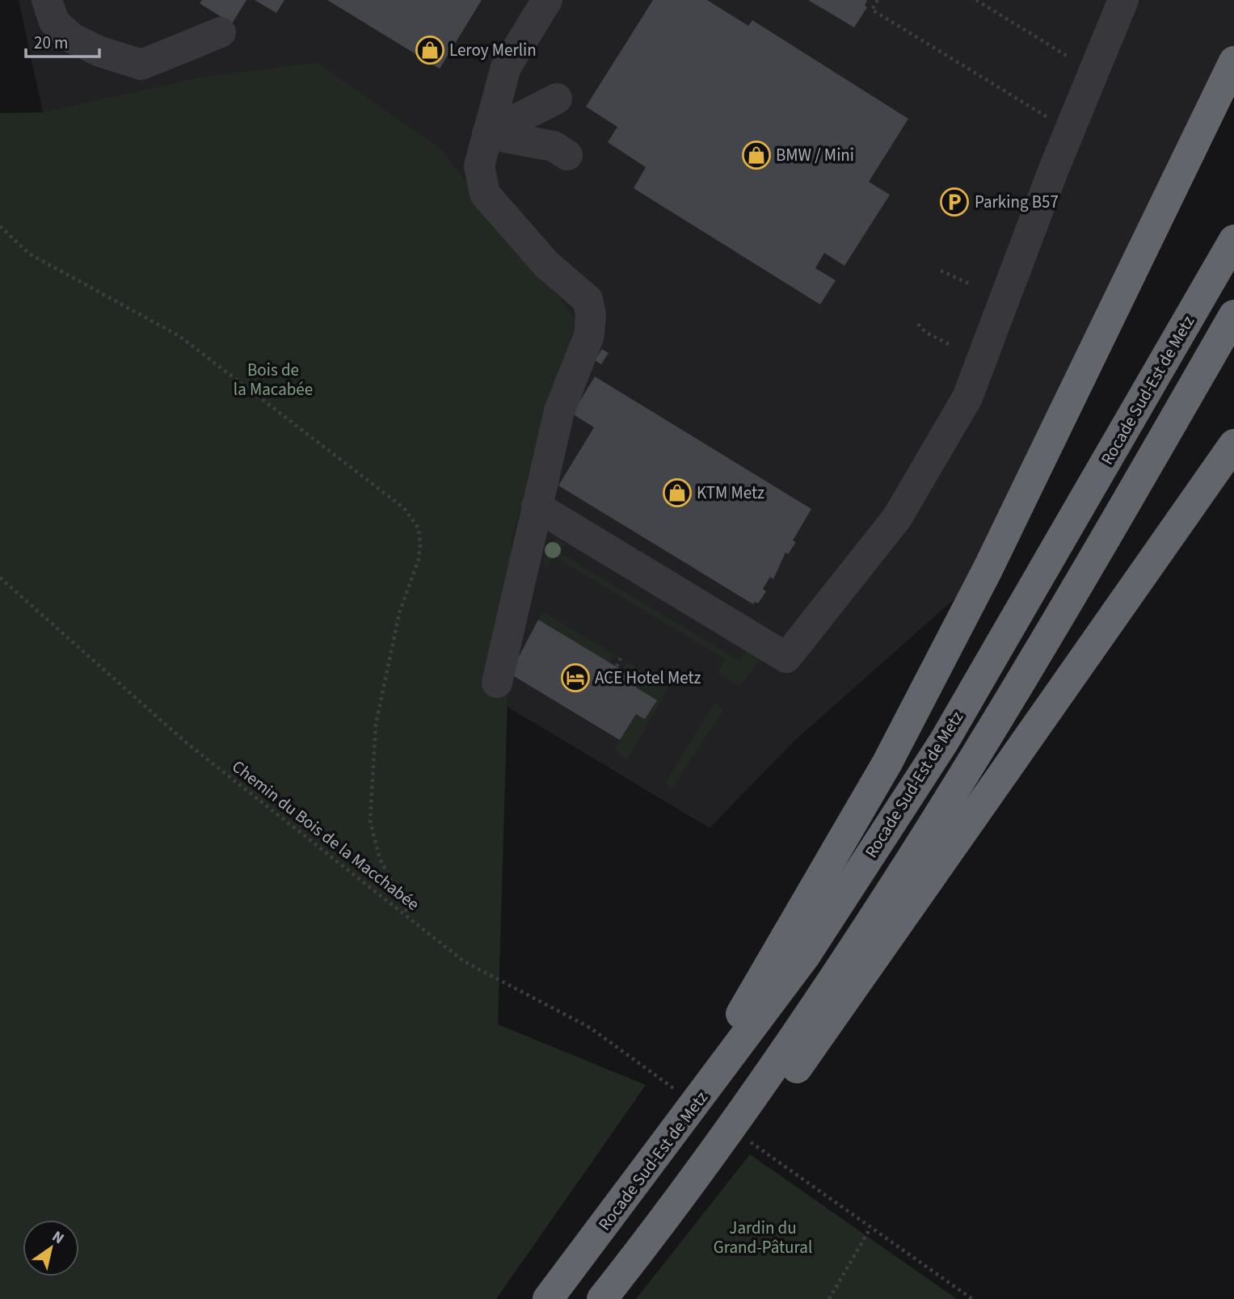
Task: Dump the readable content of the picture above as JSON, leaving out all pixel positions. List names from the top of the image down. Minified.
{"streets":{"highway":["Rocade Sud-Est de Metz"],"path":["Chemin du Bois de la Macchabée"]},"parks":["Bois de la Macabée","Jardin du Grand-Pâtural"],"places":{"shop":["Leroy Merlin","BMW / Mini","KTM Metz"],"parking":["Parking B57"],"hotel":["ACE Hotel Metz"]},"scale_bar":"20 m","north":"top right"}
